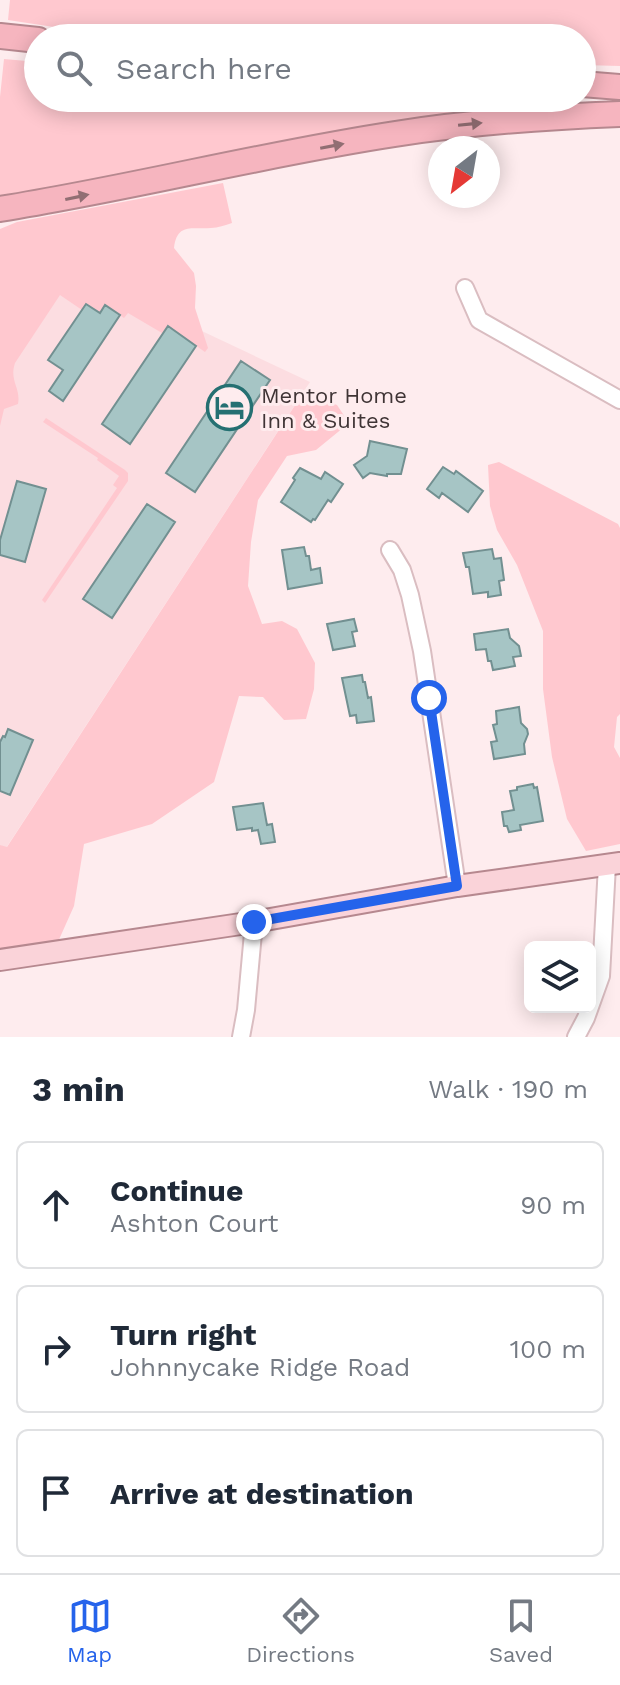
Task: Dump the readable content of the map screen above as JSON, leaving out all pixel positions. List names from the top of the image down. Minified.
{"places":{"hotel":["Mentor Home Inn & Suites"]},"north":"bottom left","page":{"search":"Search here","heading":["3 min","Walk · 190 m"],"list":[["Continue","Ashton Court","90 m"],["Turn right","Johnnycake Ridge Road","100 m"],"Arrive at destination"],"nav":["Map","Directions","Saved"]}}
